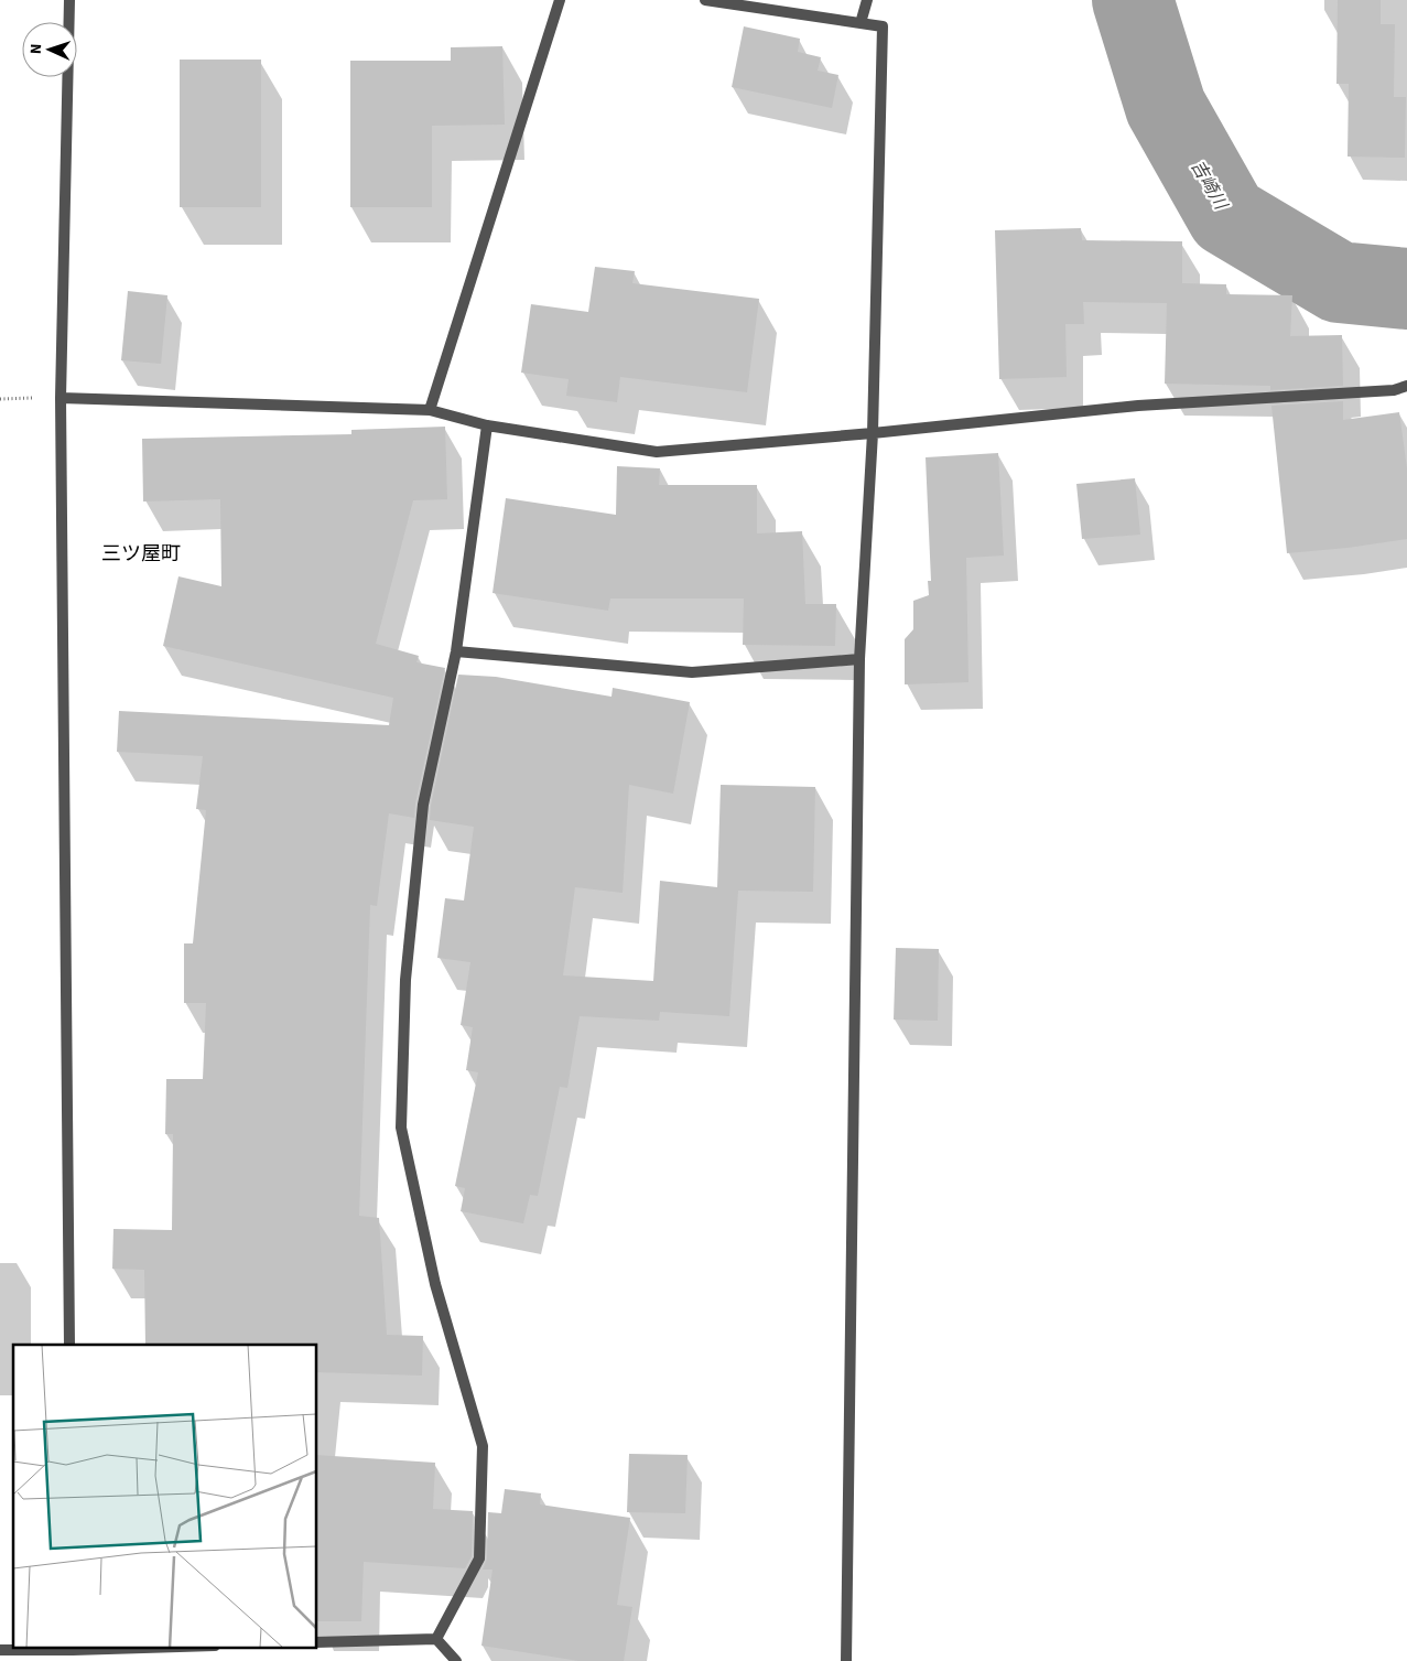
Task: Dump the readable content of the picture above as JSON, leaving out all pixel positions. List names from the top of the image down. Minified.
{"districts":["三ツ屋町"],"water":["吉崎川"],"north":"left"}
